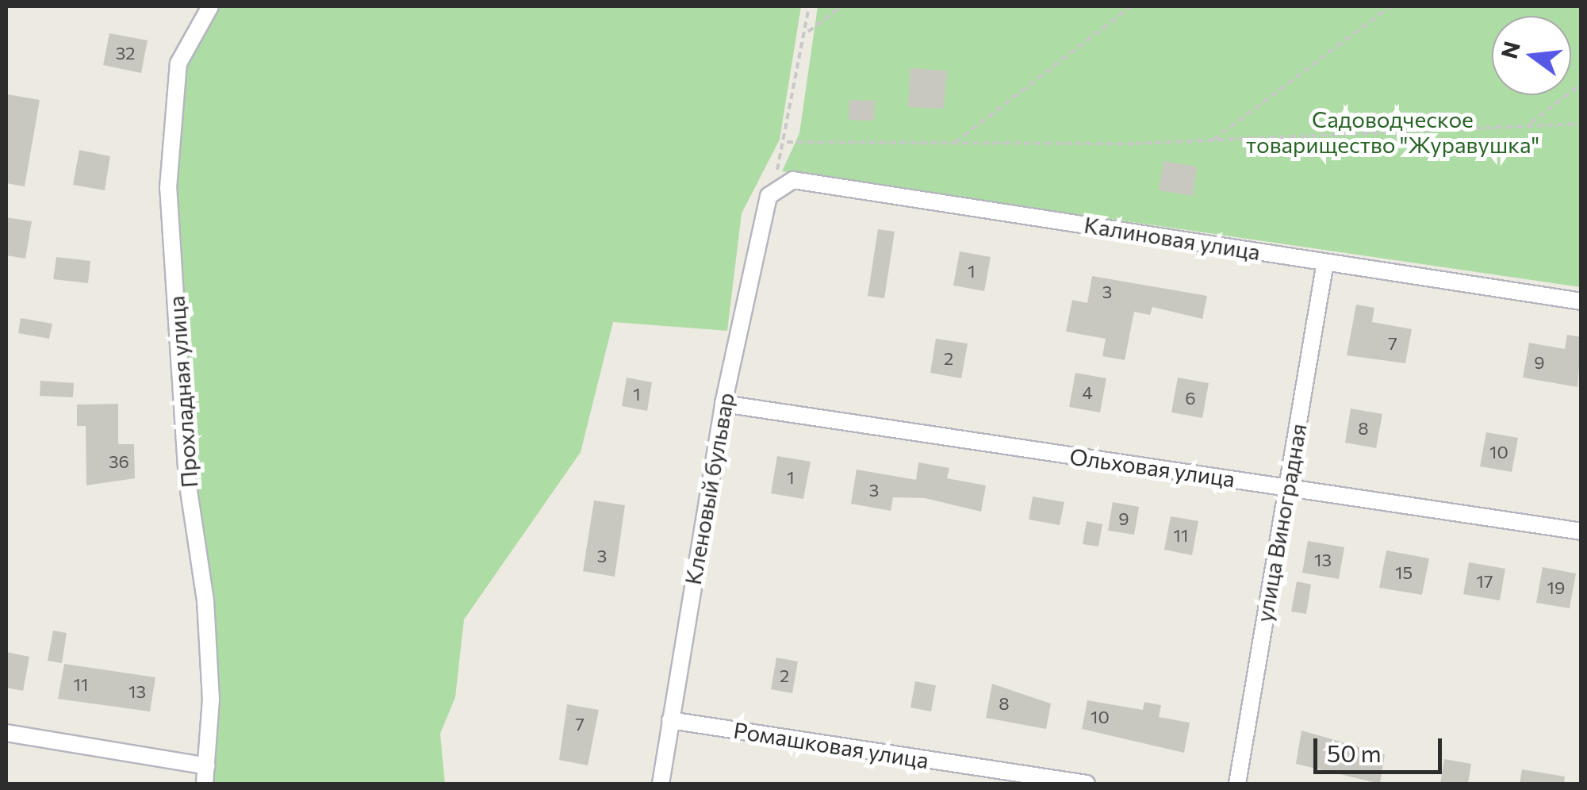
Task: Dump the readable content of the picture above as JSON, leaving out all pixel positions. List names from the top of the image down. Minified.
{"streets":{"street":["Калиновая улица","Прохладная улица","Ольховая улица","Кленовый бульвар","улица Виноградная","Ромашковая улица"]},"crossings":[["Калиновая улица","Кленовый бульвар"],["Калиновая улица","улица Виноградная"],["Ольховая улица","Кленовый бульвар"],["Ольховая улица","улица Виноградная"],["Кленовый бульвар","Ромашковая улица"]],"parks":["Садоводческое товарищество \"Журавушка\""],"house_numbers":["32","1","3","7","2","9","4","1","6","8","10","36","1","3","9","11","3","13","15","17","19","2","11","13","8","10","7"],"scale_bar":"50 m","north":"left"}
